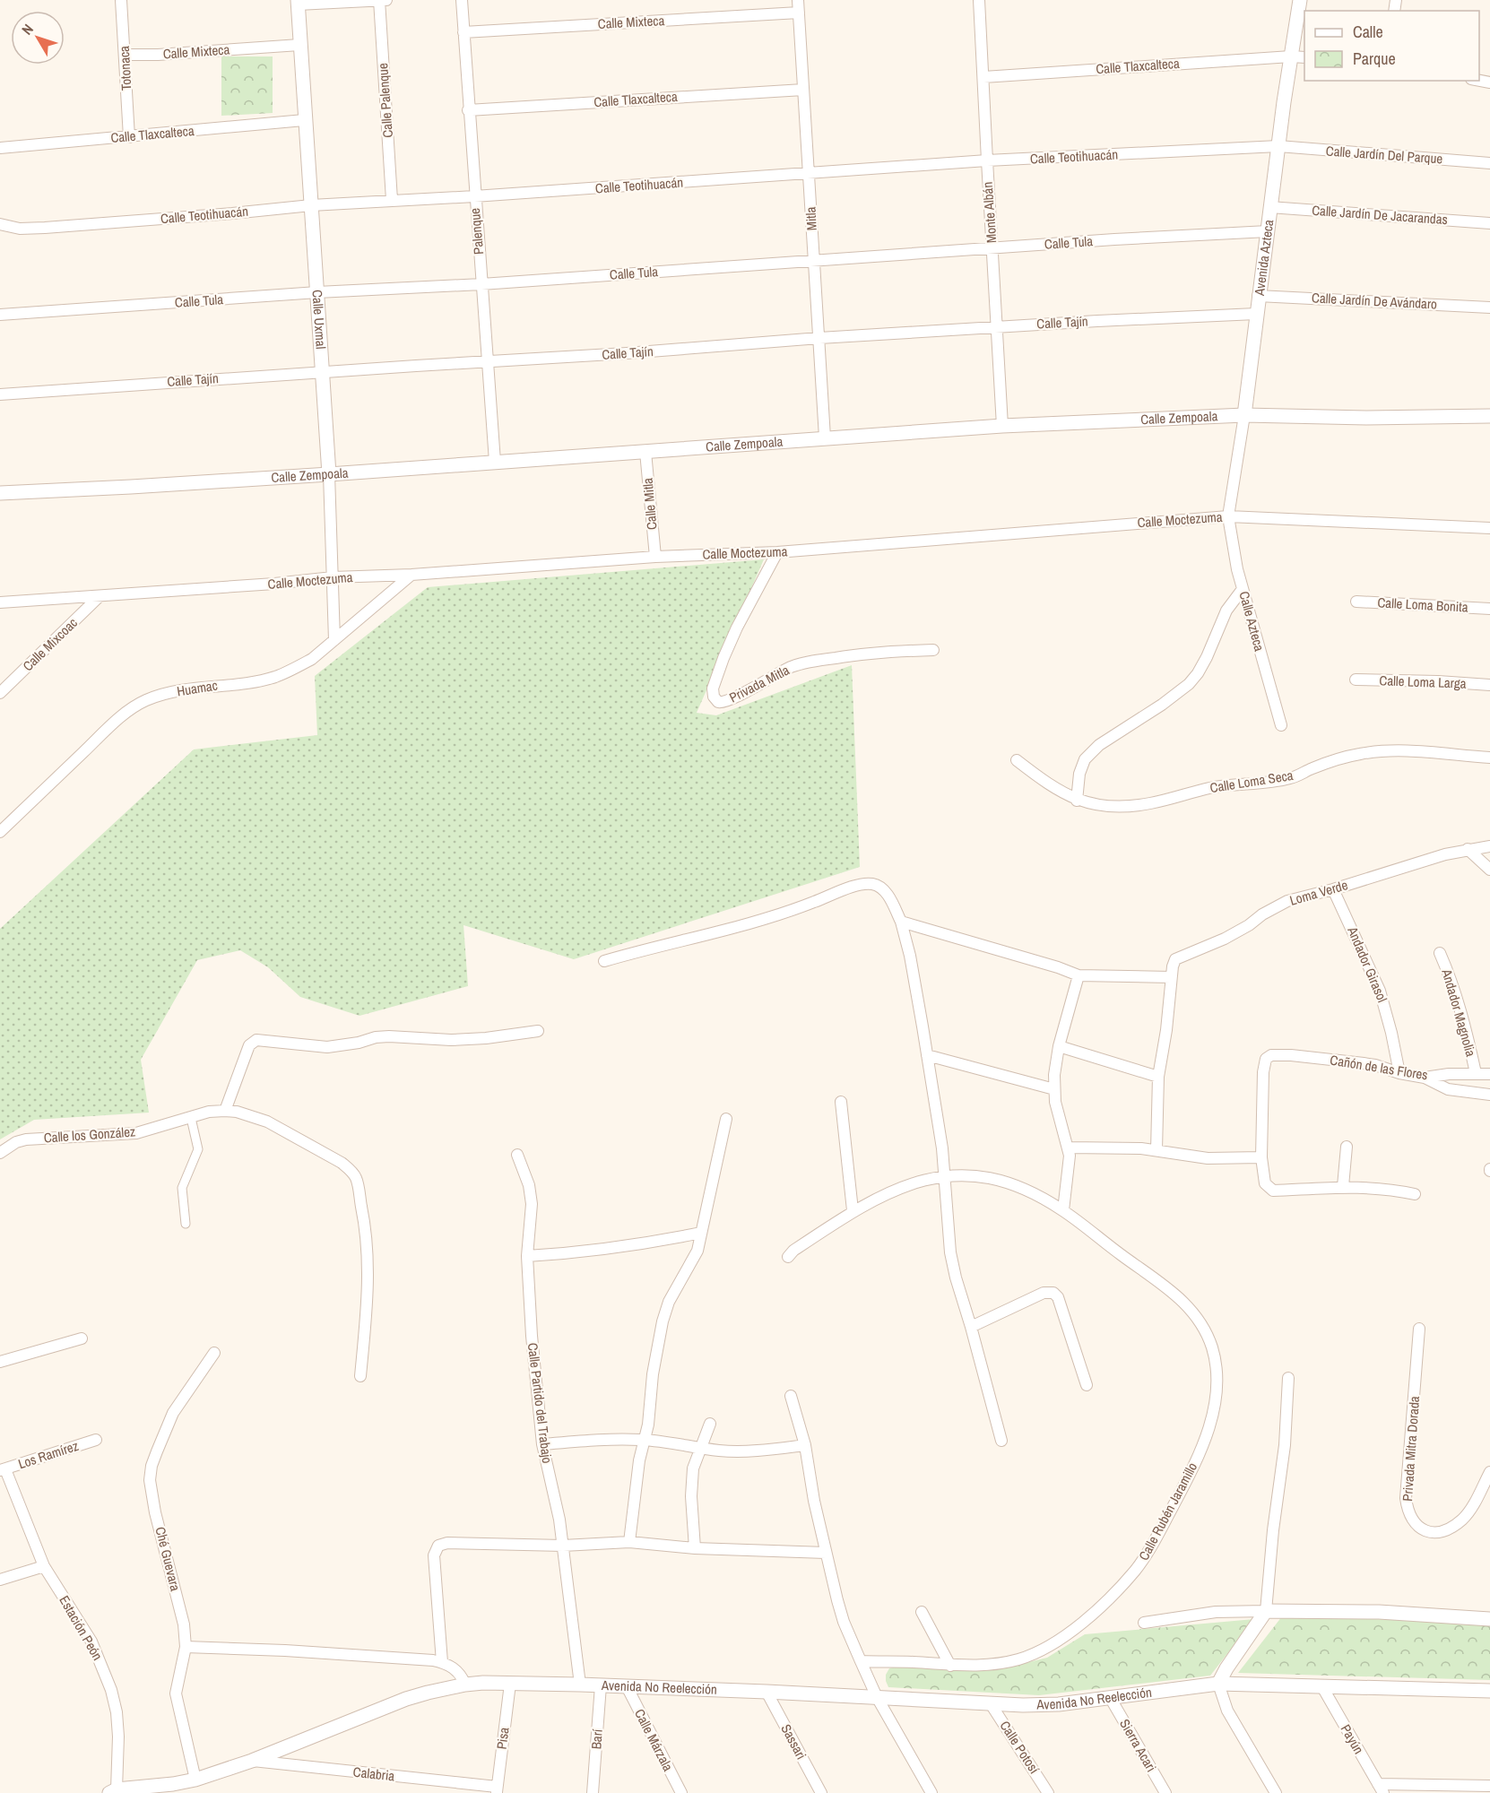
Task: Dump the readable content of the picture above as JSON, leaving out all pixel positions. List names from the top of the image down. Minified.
{"streets":{"street":["Calle Mixteca","Calle Tlaxcalteca","Totonaca","Calle Palenque","Calle Jardín Del Parque","Calle Teotihuacán","Monte Albán","Calle Jardín De Jacarandas","Mitla","Palenque","Calle Tula","Avenida Azteca","Calle Jardín De Avándaro","Calle Uxmal","Calle Tajín","Calle Zempoala","Calle Mitla","Calle Moctezuma","Calle Loma Bonita","Calle Azteca","Calle Mixcoac","Calle Loma Larga","Privada Mitla","Huamac","Calle Loma Seca","Loma Verde","Andador Girasol","Andador Magnolia","Cañón de las Flores","Calle los González","Calle Partido del Trabajo","Privada Mitra Dorada","Los Ramírez","Calle Rubén Jaramillo","Ché Guevara","Estación Peón","Avenida No Reelección","Pisa","Barí","Payún","Calle Márzala","Sassari","Sierra Acari","Calle Potosí","Calabria"]},"crossings":[["Calle Mixteca","Totonaca"],["Calle Mixteca","Mitla"],["Calle Mixteca","Palenque"],["Calle Mixteca","Calle Uxmal"],["Calle Tlaxcalteca","Totonaca"],["Calle Tlaxcalteca","Monte Albán"],["Calle Tlaxcalteca","Mitla"],["Calle Tlaxcalteca","Palenque"],["Calle Tlaxcalteca","Avenida Azteca"],["Calle Tlaxcalteca","Calle Uxmal"],["Calle Palenque","Calle Teotihuacán"],["Calle Jardín Del Parque","Calle Teotihuacán"],["Calle Jardín Del Parque","Avenida Azteca"],["Calle Teotihuacán","Monte Albán"],["Calle Teotihuacán","Mitla"],["Calle Teotihuacán","Palenque"],["Calle Teotihuacán","Avenida Azteca"],["Calle Teotihuacán","Calle Uxmal"],["Monte Albán","Calle Tula"],["Monte Albán","Calle Tajín"],["Monte Albán","Calle Zempoala"],["Calle Jardín De Jacarandas","Avenida Azteca"],["Mitla","Calle Tula"],["Mitla","Calle Tajín"],["Mitla","Calle Zempoala"],["Palenque","Calle Tula"],["Palenque","Calle Tajín"],["Palenque","Calle Zempoala"],["Calle Tula","Avenida Azteca"],["Calle Tula","Calle Uxmal"],["Avenida Azteca","Calle Jardín De Avándaro"],["Avenida Azteca","Calle Tajín"],["Avenida Azteca","Calle Zempoala"],["Avenida Azteca","Calle Moctezuma"],["Avenida Azteca","Calle Azteca"],["Calle Uxmal","Calle Tajín"],["Calle Uxmal","Calle Zempoala"],["Calle Uxmal","Calle Moctezuma"],["Calle Uxmal","Huamac"],["Calle Zempoala","Calle Mitla"],["Calle Mitla","Calle Moctezuma"],["Calle Moctezuma","Calle Azteca"],["Calle Moctezuma","Calle Mixcoac"],["Calle Moctezuma","Privada Mitla"],["Calle Moctezuma","Huamac"],["Loma Verde","Andador Girasol"],["Andador Girasol","Cañón de las Flores"],["Andador Magnolia","Cañón de las Flores"],["Calle Partido del Trabajo","Avenida No Reelección"],["Los Ramírez","Estación Peón"],["Ché Guevara","Avenida No Reelección"],["Estación Peón","Avenida No Reelección"],["Avenida No Reelección","Pisa"],["Avenida No Reelección","Barí"],["Avenida No Reelección","Payún"],["Avenida No Reelección","Calle Márzala"],["Avenida No Reelección","Sassari"],["Avenida No Reelección","Sierra Acari"],["Avenida No Reelección","Calle Potosí"],["Avenida No Reelección","Calabria"],["Pisa","Calabria"]],"legend":["Calle","Parque"],"north":"top left"}
